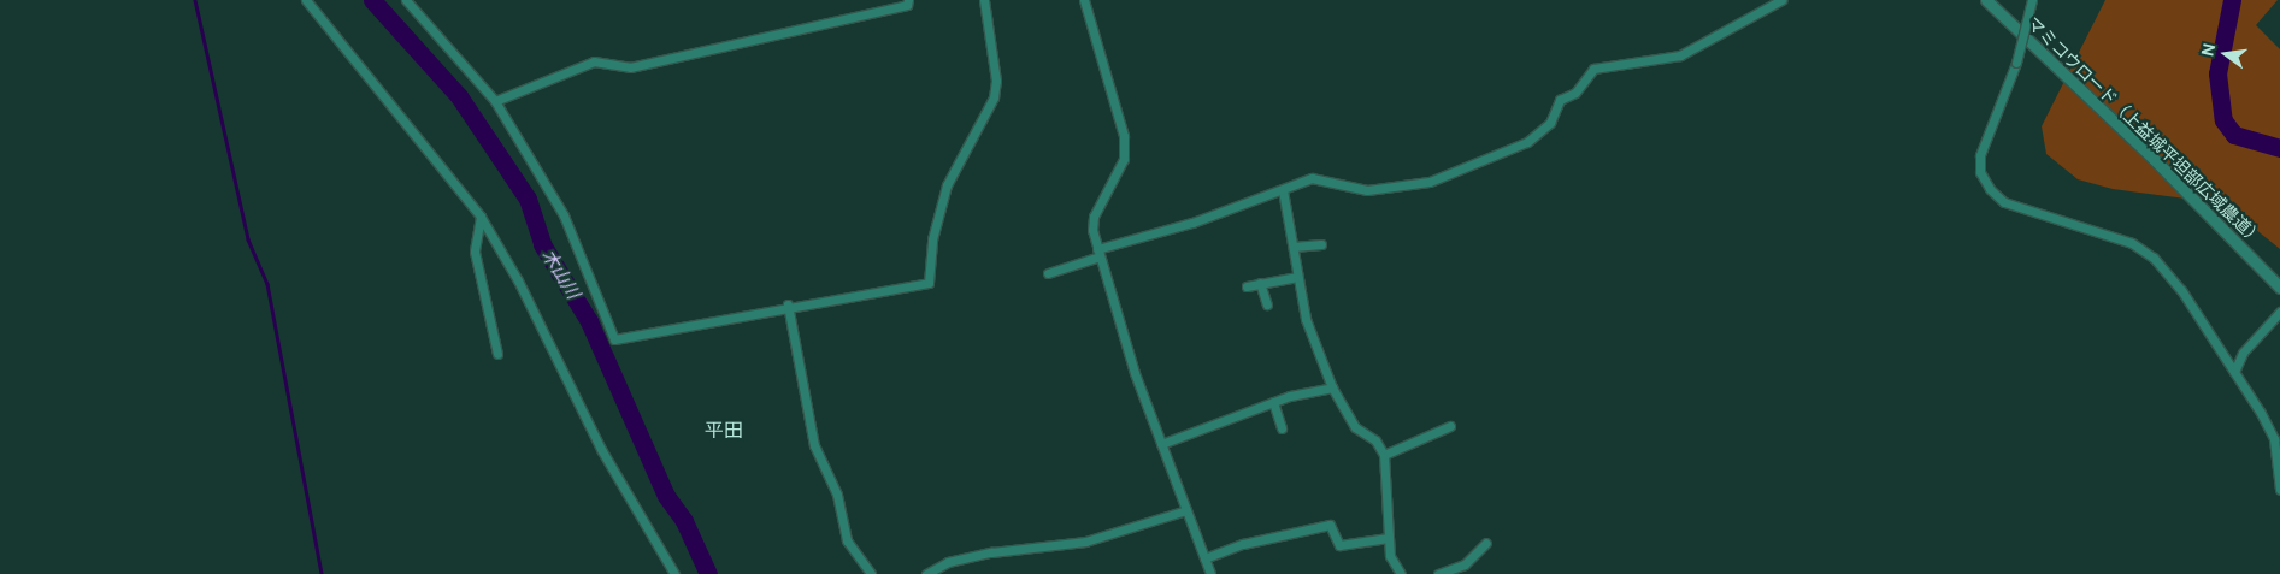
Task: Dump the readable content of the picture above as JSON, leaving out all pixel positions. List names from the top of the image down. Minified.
{"streets":{"street":["マミコウロード（上益城平坦部広域農道）"]},"districts":["平田"],"water":["木山川"],"north":"left"}
